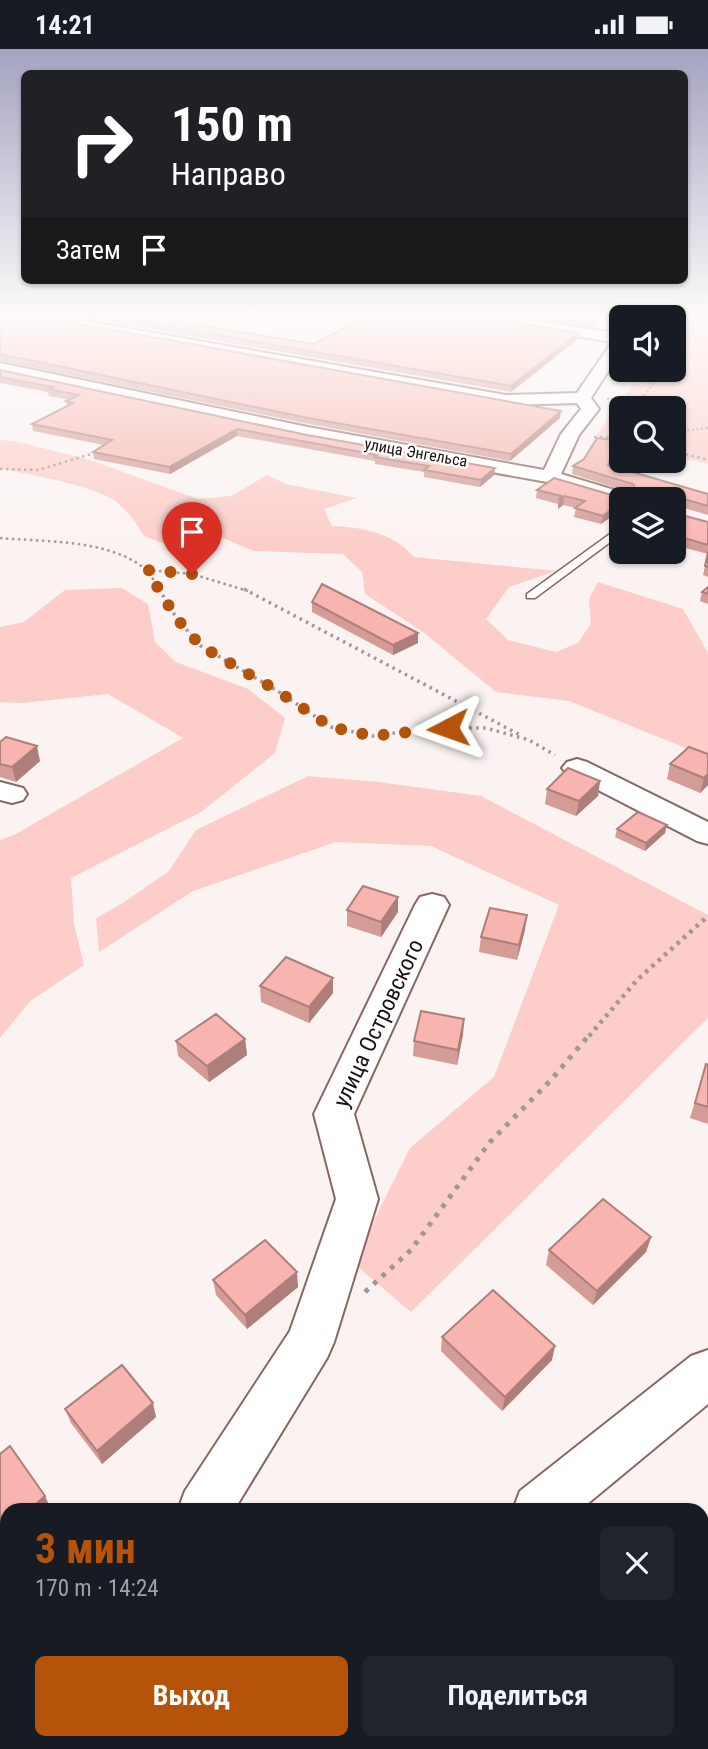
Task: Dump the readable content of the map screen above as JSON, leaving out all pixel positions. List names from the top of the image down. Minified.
{"streets":{"street":["улица Энгельса","улица Островского"]},"page":{"status":"14:21","turn":["150 m","Направо"],"then":"Затем","heading":["3 мин","170 m · 14:24"],"buttons":["Выход","Поделиться"]}}
